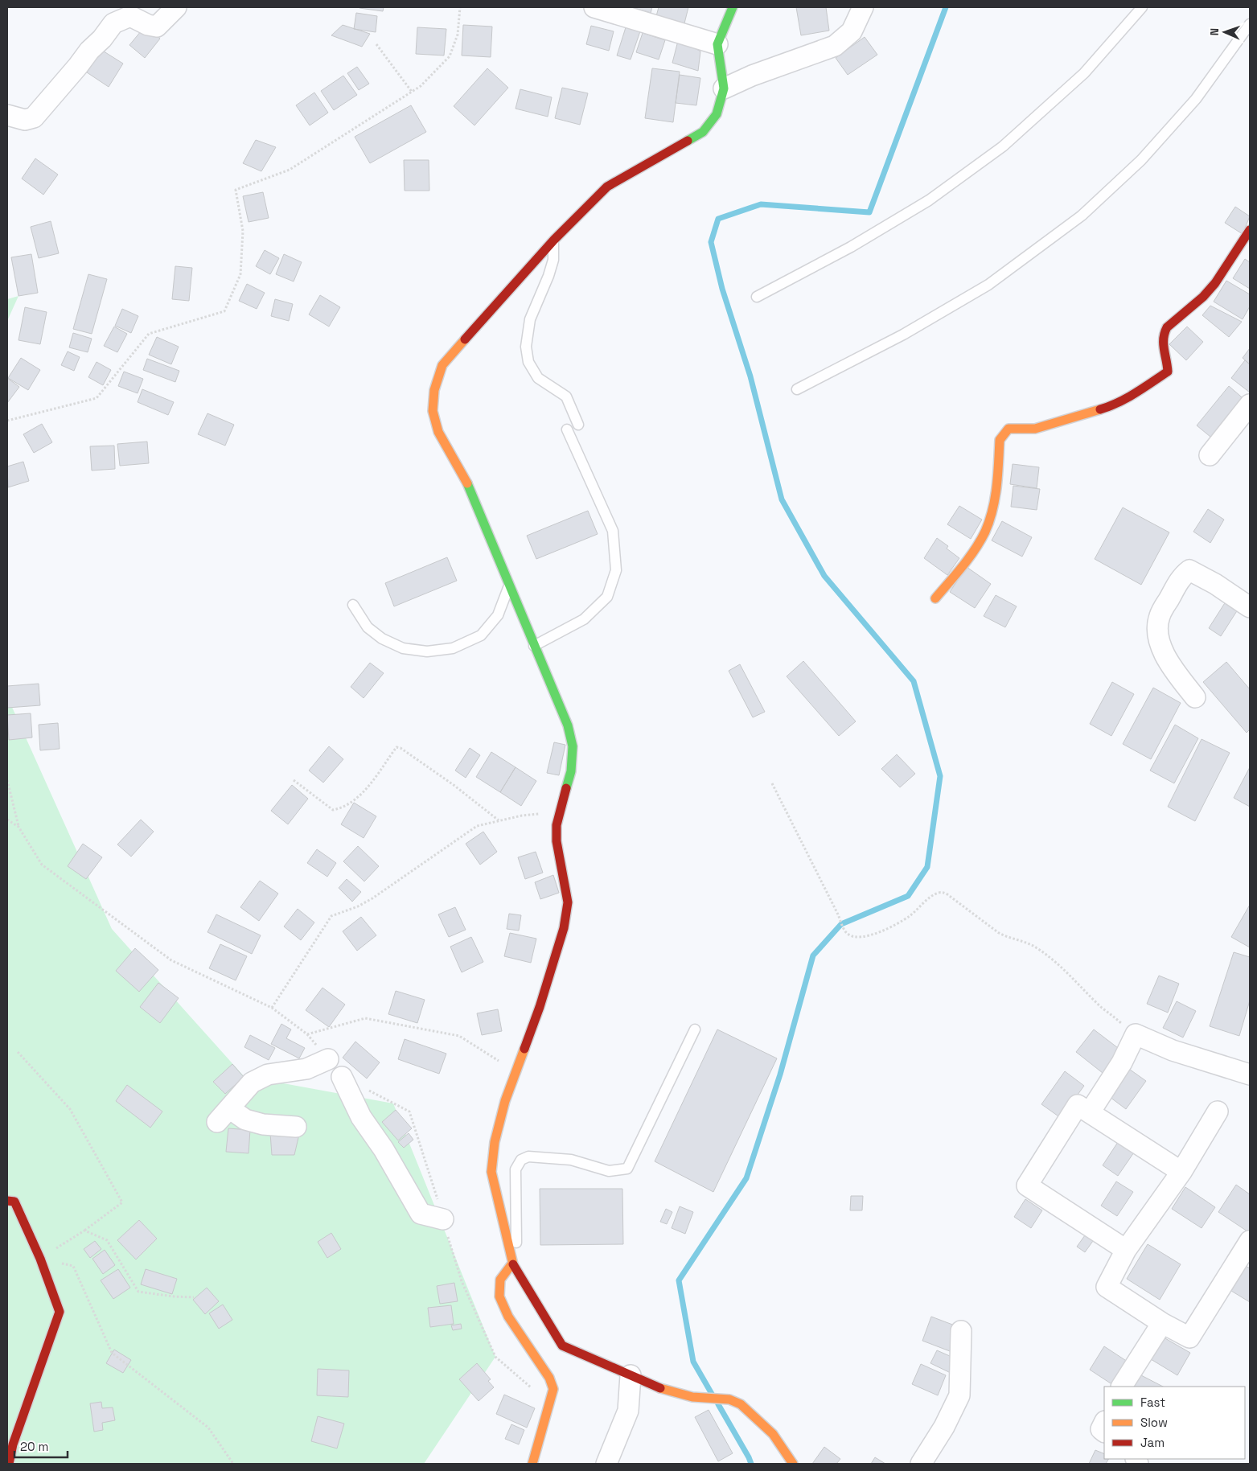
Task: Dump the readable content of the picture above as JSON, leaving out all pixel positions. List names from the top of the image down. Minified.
{"legend":["Fast","Slow","Jam"],"scale_bar":"20 m","north":"left"}
